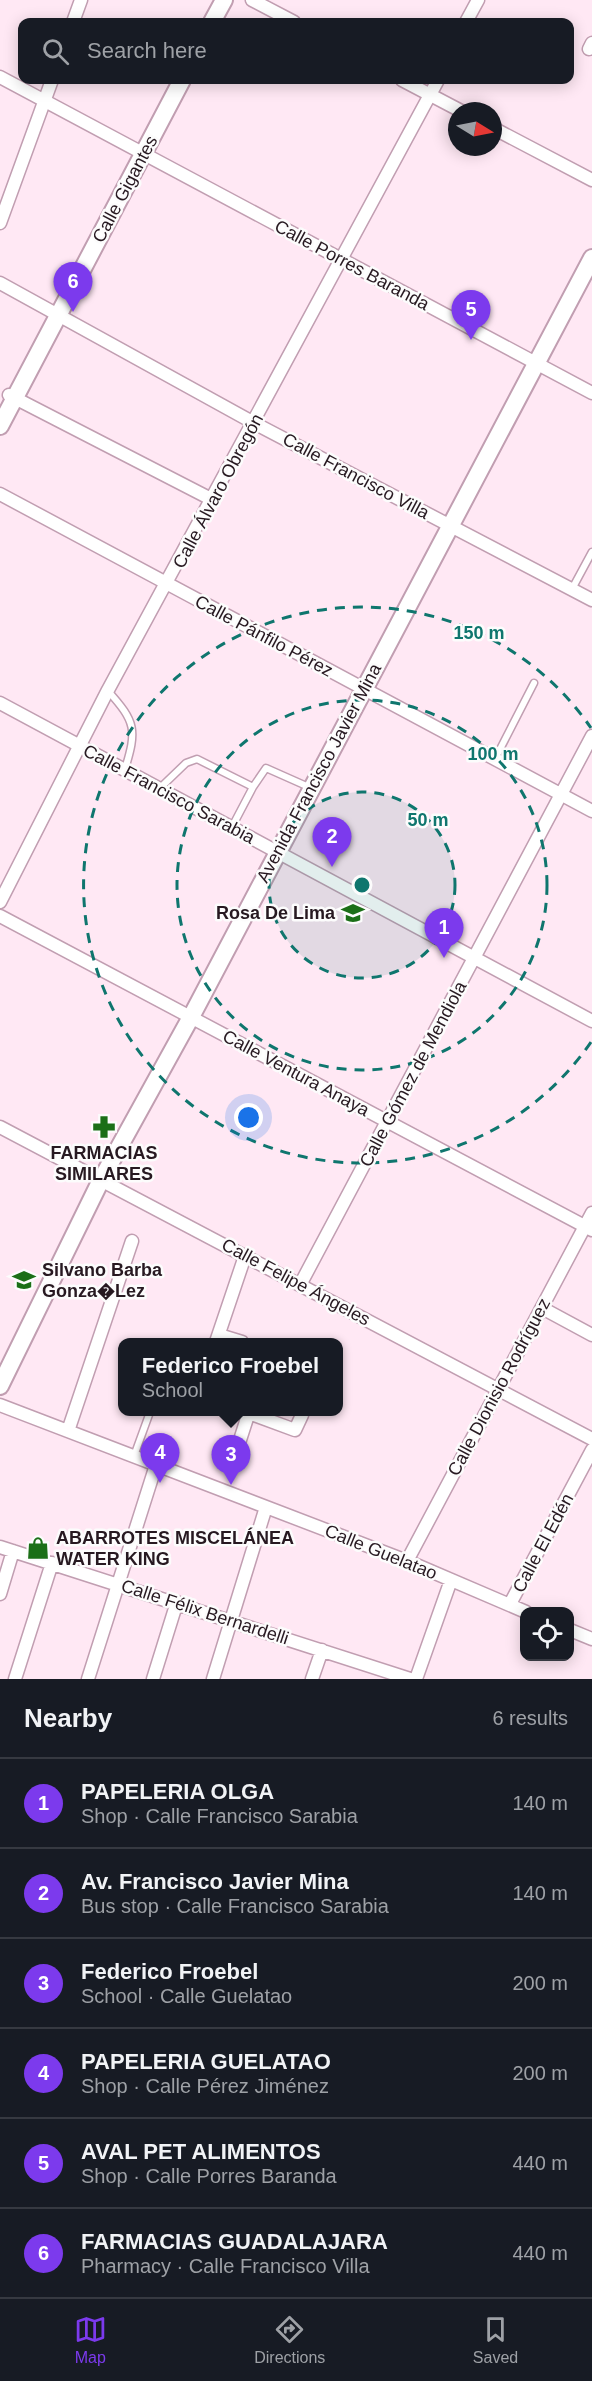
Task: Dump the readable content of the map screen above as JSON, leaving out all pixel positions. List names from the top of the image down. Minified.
{"streets":{"main road":["Calle Gigantes","Avenida Francisco Javier Mina"],"street":["Calle Porres Baranda","Calle Francisco Villa","Calle Álvaro Obregón","Calle Pánfilo Pérez","Calle Francisco Sarabia","Calle Ventura Anaya","Calle Gómez de Mendiola","Calle Felipe Ángeles","Calle Dionisio Rodríguez","Calle El Edén","Calle Guelatao","Calle Félix Bernardelli"]},"crossings":[["Calle Gigantes","Calle Porres Baranda"],["Calle Gigantes","Calle Francisco Villa"],["Calle Porres Baranda","Calle Álvaro Obregón"],["Calle Porres Baranda","Avenida Francisco Javier Mina"],["Calle Francisco Villa","Calle Álvaro Obregón"],["Calle Francisco Villa","Avenida Francisco Javier Mina"],["Calle Álvaro Obregón","Calle Pánfilo Pérez"],["Calle Álvaro Obregón","Calle Francisco Sarabia"],["Calle Pánfilo Pérez","Avenida Francisco Javier Mina"],["Calle Pánfilo Pérez","Calle Gómez de Mendiola"],["Avenida Francisco Javier Mina","Calle Francisco Sarabia"],["Avenida Francisco Javier Mina","Calle Ventura Anaya"],["Avenida Francisco Javier Mina","Calle Felipe Ángeles"],["Calle Francisco Sarabia","Calle Gómez de Mendiola"],["Calle Ventura Anaya","Calle Gómez de Mendiola"],["Calle Ventura Anaya","Calle Dionisio Rodríguez"],["Calle Gómez de Mendiola","Calle Felipe Ángeles"],["Calle Felipe Ángeles","Calle Dionisio Rodríguez"],["Calle Dionisio Rodríguez","Calle Guelatao"],["Calle El Edén","Calle Guelatao"]],"places":{"school or university":["Rosa De Lima","Silvano Barba Gonza�Lez"],"pharmacy":["FARMACIAS SIMILARES"],"shop":["ABARROTES MISCELÁNEA WATER KING"]},"north":"right","page":{"search":"Search here","pins":["6","5","2","1","4","3"],"popup":["Federico Froebel","School"],"heading":["Nearby","6 results"],"list":[{"mark":"1","name":"PAPELERIA OLGA","note":"Shop · Calle Francisco Sarabia","value":"140 m"},{"mark":"2","name":"Av. Francisco Javier Mina","note":"Bus stop · Calle Francisco Sarabia","value":"140 m"},{"mark":"3","name":"Federico Froebel","note":"School · Calle Guelatao","value":"200 m"},{"mark":"4","name":"PAPELERIA GUELATAO","note":"Shop · Calle Pérez Jiménez","value":"200 m"},{"mark":"5","name":"AVAL PET ALIMENTOS","note":"Shop · Calle Porres Baranda","value":"440 m"},{"mark":"6","name":"FARMACIAS GUADALAJARA","note":"Pharmacy · Calle Francisco Villa","value":"440 m"}],"nav":["Map","Directions","Saved"]},"rings":["150 m","100 m","50 m"]}
